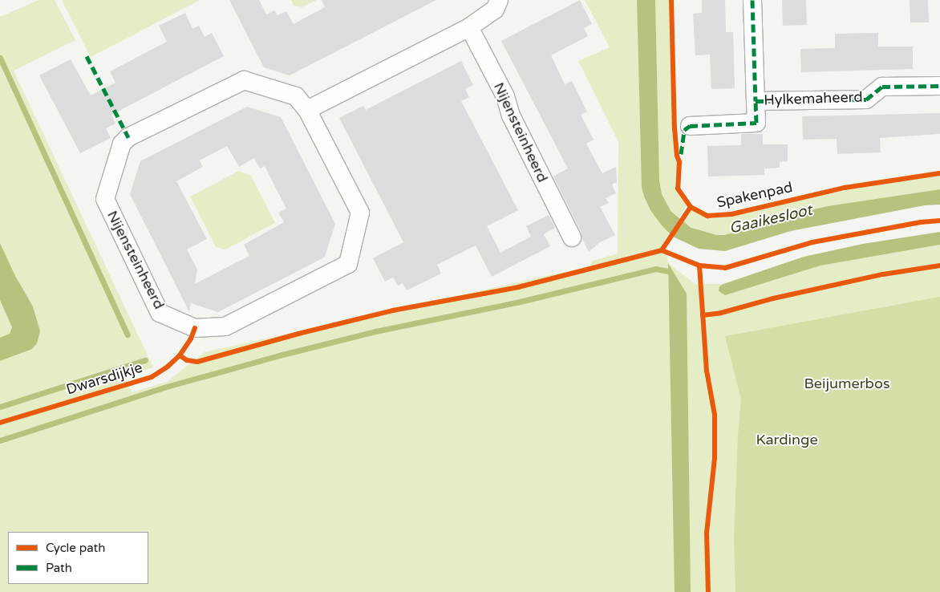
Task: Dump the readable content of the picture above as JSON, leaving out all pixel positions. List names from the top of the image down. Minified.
{"streets":{"street":["Hylkemaheerd","Nijensteinheerd"],"cycle path":["Spakenpad","Dwarsdijkje"]},"water":["Gaaikesloot"],"parks":["Beijumerbos","Kardinge"],"legend":["Cycle path","Path"]}
